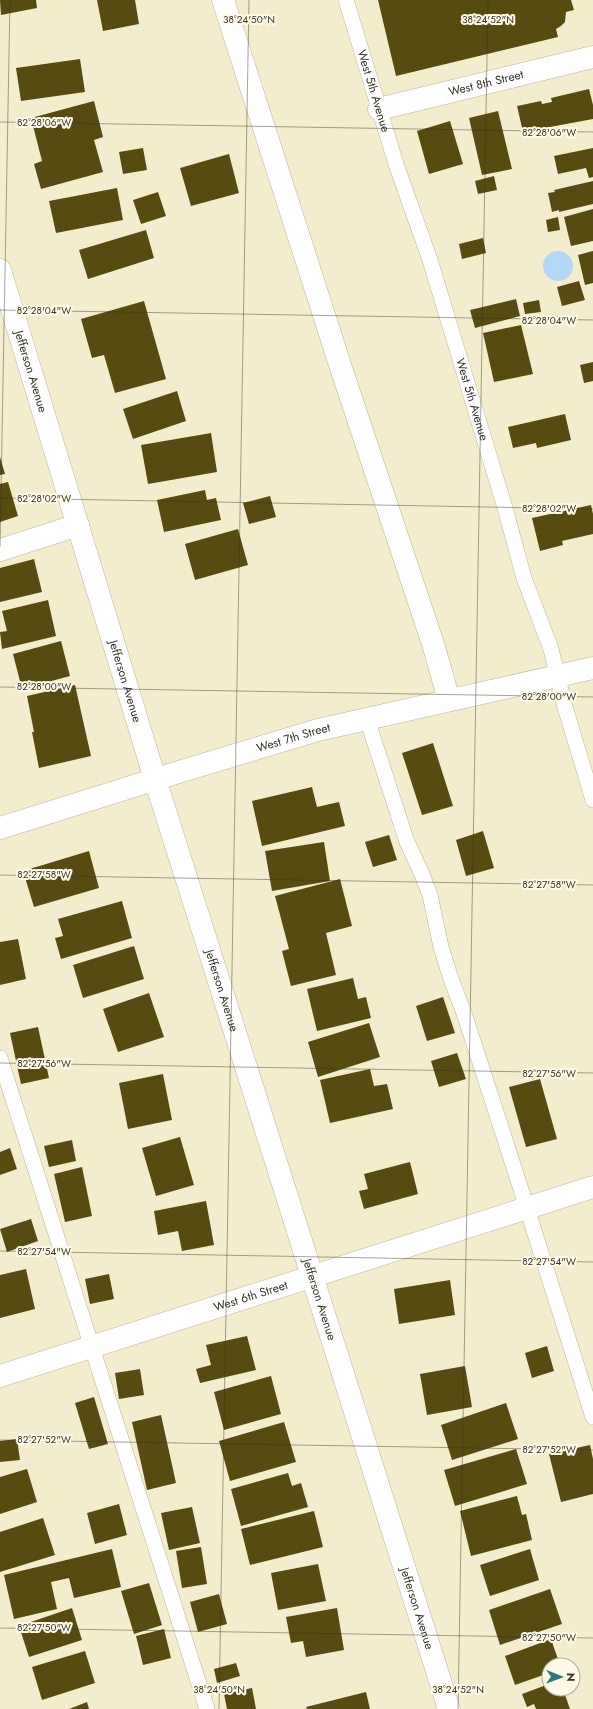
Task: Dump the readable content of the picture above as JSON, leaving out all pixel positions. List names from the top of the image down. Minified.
{"streets":{"street":["West 8th Street","Jefferson Avenue","West 7th Street","West 6th Street"],"lane":["West 5th Avenue"]},"crossings":[["West 8th Street","West 5th Avenue"],["West 5th Avenue","West 7th Street"],["Jefferson Avenue","West 7th Street"],["Jefferson Avenue","West 6th Street"]],"north":"right","coordinates":["38°24'50\"N","38°24'52\"N","82°28'06\"W","82°28'04\"W","82°28'02\"W","82°28'00\"W","82°27'58\"W","82°27'56\"W","82°27'54\"W","82°27'52\"W","82°27'50\"W"]}
